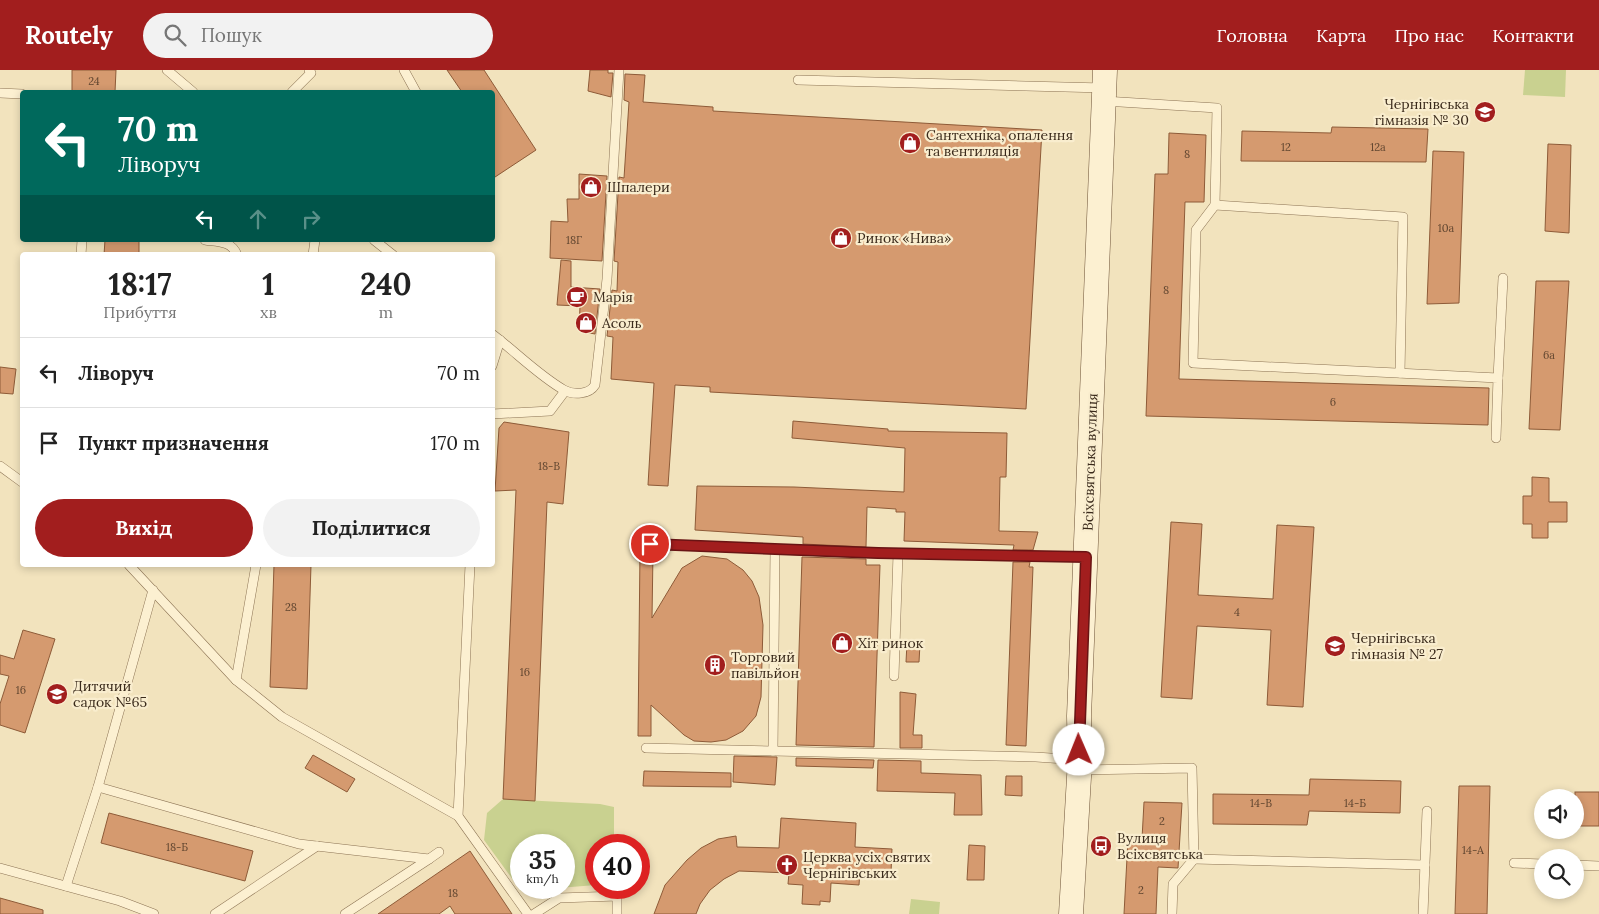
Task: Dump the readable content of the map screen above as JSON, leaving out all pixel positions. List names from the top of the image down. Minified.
{"streets":{"street":["Всіхсвятська вулиця"]},"places":{"school or university":["Чернігівська гімназія № 30","Чернігівська гімназія № 27","Дитячий садок №65"],"shop":["Сантехніка, опалення та вентиляція","Шпалери","Ринок «Нива»","Асоль","Хіт ринок"],"cafe":["Марія"],"building":["Торговий павільйон"],"bus stop":["Вулиця Всіхсвятська"],"church":["Церква усіх святих Чернігівських"]},"house_numbers":["24","12","12а","8","10а","18Г","8","6а","6","18-В","28","4","16","16","14-В","14-Б","2","18-Б","14-А","2","18"],"page":{"header":"Routely","search":"Пошук","nav":["Головна","Карта","Про нас","Контакти"],"turn":["70 m","Ліворуч"],"eta":["18:17","Прибуття","1","хв","240","m"],"list":[{"name":"Ліворуч","value":"70 m"},{"name":"Пункт призначення","value":"170 m"}],"buttons":["Вихід","Поділитися"],"speed":"35 km/h","limit":"40"}}
